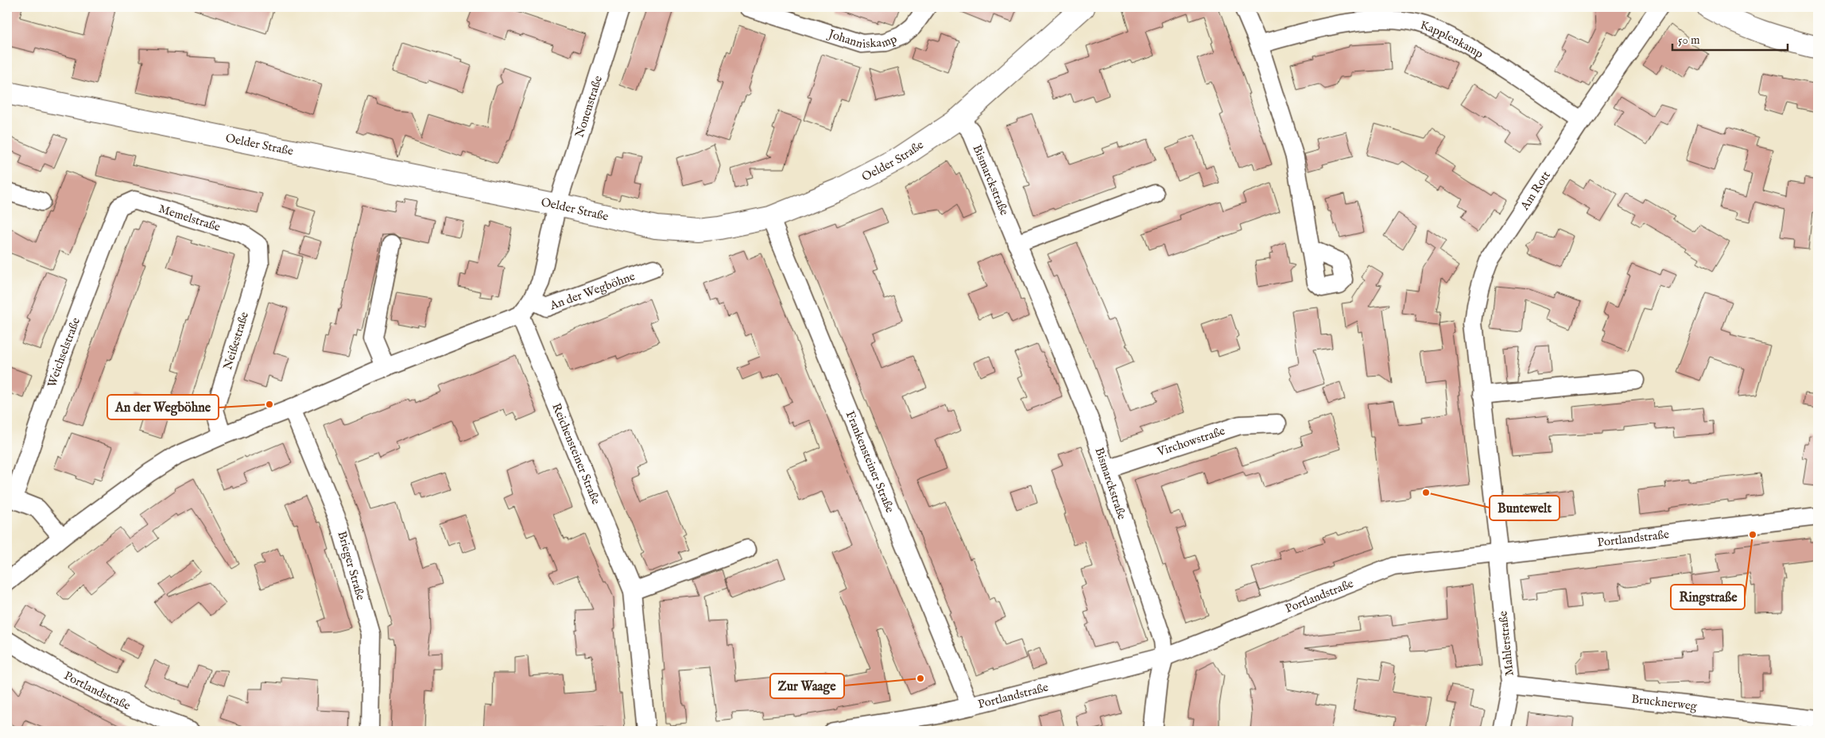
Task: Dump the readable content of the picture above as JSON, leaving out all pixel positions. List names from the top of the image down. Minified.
{"streets":{"street":["Johanniskamp","Kapplenkamp","Nonenstraße","Oelder Straße","Bismarckstraße","Am Rott","Memelstraße","An der Wegböhne","Neißestraße","Weichselstraße","Virchowstraße","Reichensteiner Straße","Frankensteiner Straße","Portlandstraße","Brieger Straße","Mahlerstraße","Brucknerweg"]},"crossings":[["Kapplenkamp","Am Rott"],["Nonenstraße","Oelder Straße"],["Nonenstraße","An der Wegböhne"],["Oelder Straße","Bismarckstraße"],["Oelder Straße","An der Wegböhne"],["Oelder Straße","Frankensteiner Straße"],["Bismarckstraße","Virchowstraße"],["Bismarckstraße","Portlandstraße"],["Am Rott","Portlandstraße"],["Am Rott","Mahlerstraße"],["Memelstraße","Neißestraße"],["Memelstraße","Weichselstraße"],["An der Wegböhne","Neißestraße"],["An der Wegböhne","Reichensteiner Straße"],["An der Wegböhne","Brieger Straße"],["Frankensteiner Straße","Portlandstraße"],["Portlandstraße","Mahlerstraße"],["Mahlerstraße","Brucknerweg"]],"places":["An der Wegböhne","Buntewelt","Ringstraße","Zur Waage"],"scale_bar":"50 m"}
